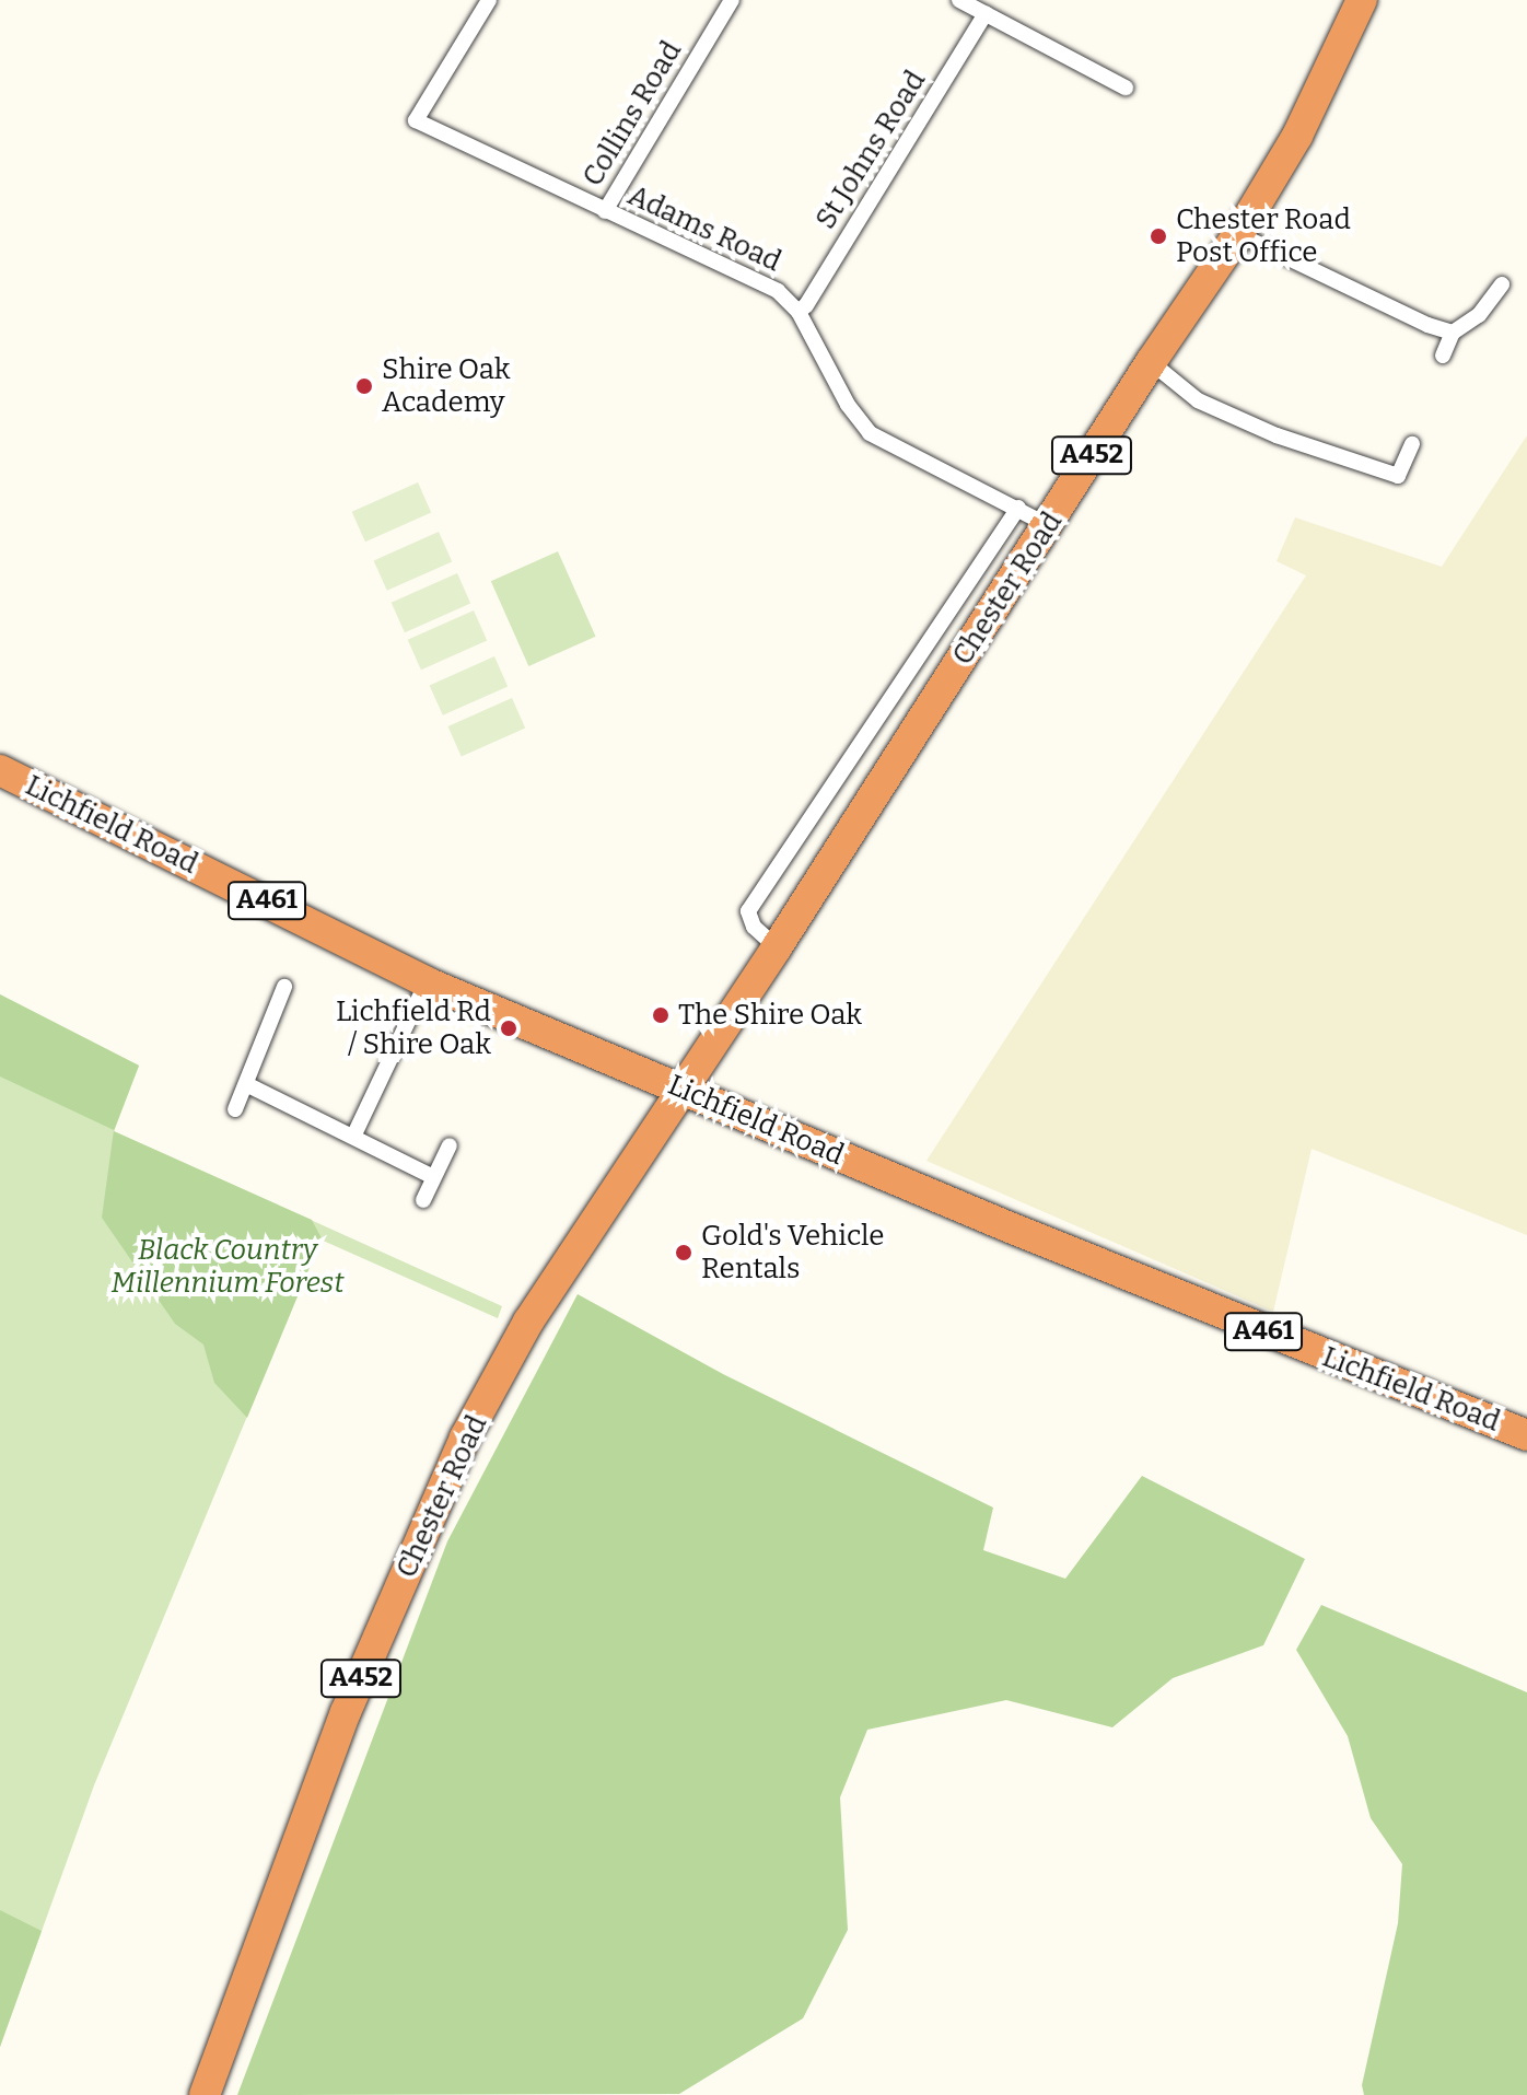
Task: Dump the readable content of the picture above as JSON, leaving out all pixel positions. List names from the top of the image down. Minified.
{"streets":{"highway":["A452","Chester Road","Lichfield Road","A461"],"street":["Collins Road","St Johns Road","Adams Road"]},"crossings":[["Collins Road","Adams Road"],["St Johns Road","Adams Road"],["Adams Road","Chester Road"],["Chester Road","Lichfield Road"]],"parks":["Black Country Millennium Forest"],"places":["Chester Road Post Office","Shire Oak Academy","The Shire Oak","Lichfield Rd / Shire Oak","Gold's Vehicle Rentals"]}
